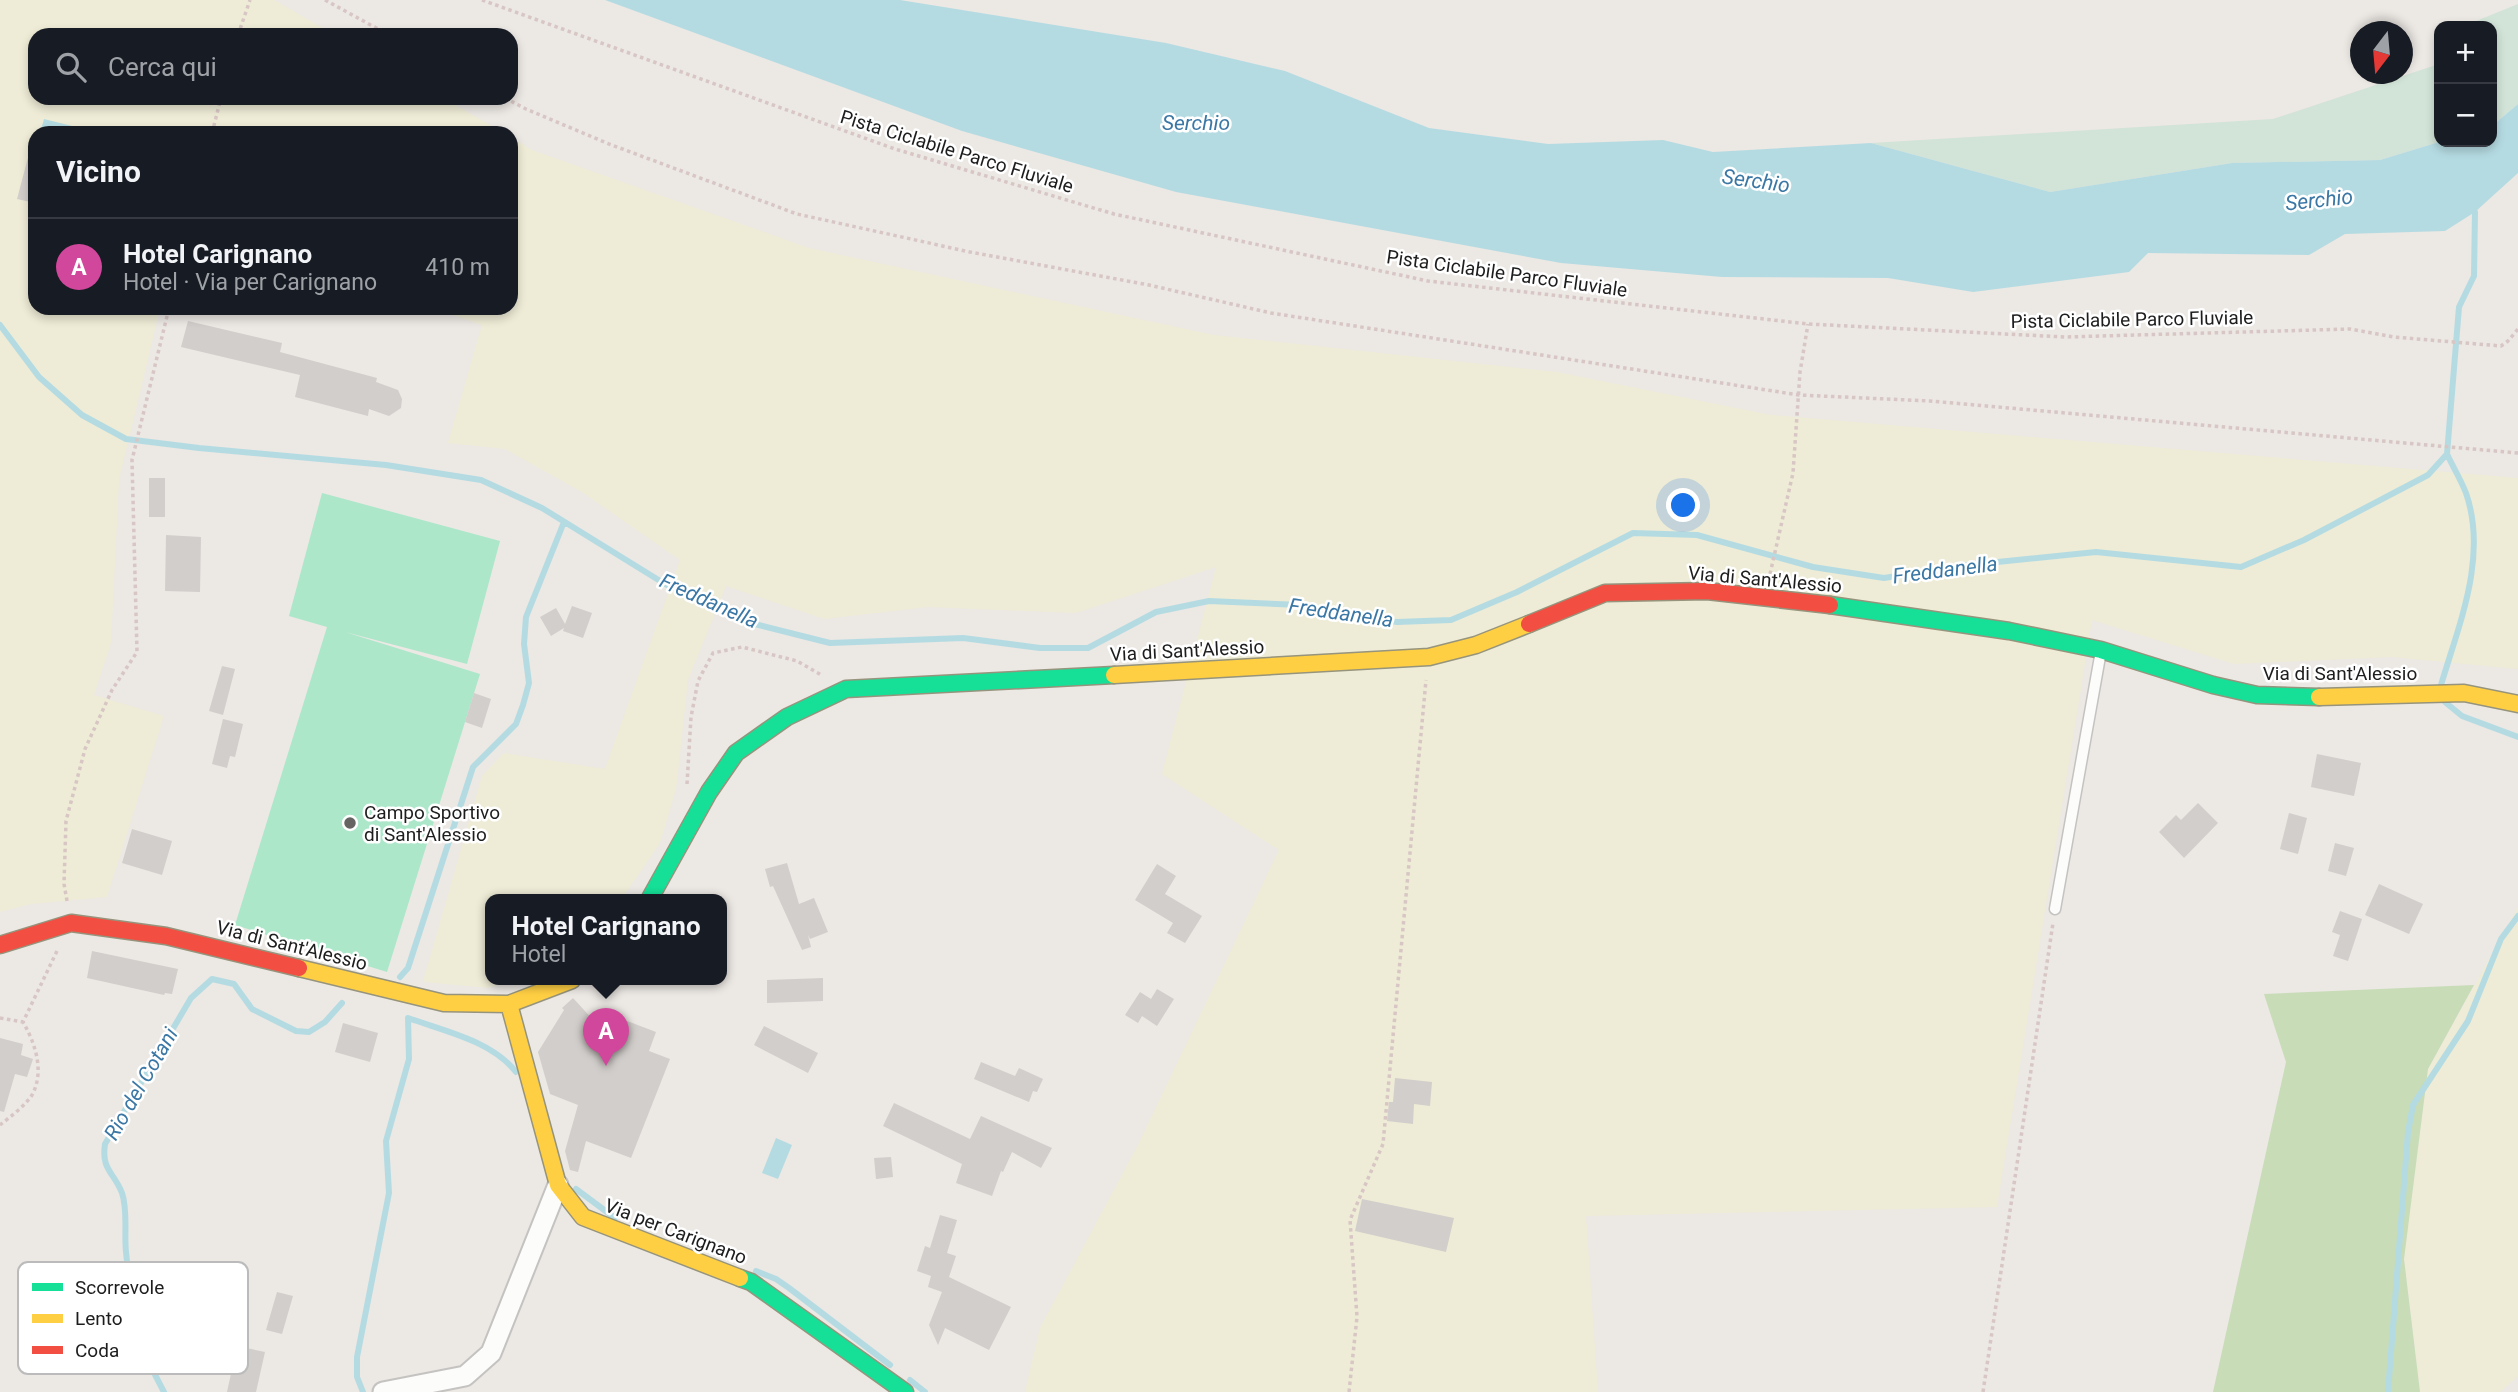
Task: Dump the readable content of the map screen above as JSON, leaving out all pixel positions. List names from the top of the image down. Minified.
{"streets":{"street":["Via di Sant'Alessio","Via per Carignano"],"path":["Pista Ciclabile Parco Fluviale"]},"crossings":[["Via di Sant'Alessio","Via per Carignano"]],"water":["Serchio","Freddanella","Rio del Cotani"],"places":["Campo Sportivo di Sant'Alessio"],"legend":["Scorrevole","Lento","Coda"],"north":"bottom","page":{"map_buttons":["+","−"],"search":"Cerca qui","heading":"Vicino","list":[{"mark":"A","name":"Hotel Carignano","note":"Hotel · Via per Carignano","value":"410 m"}],"popup":["Hotel Carignano","Hotel"],"pins":"A"}}
